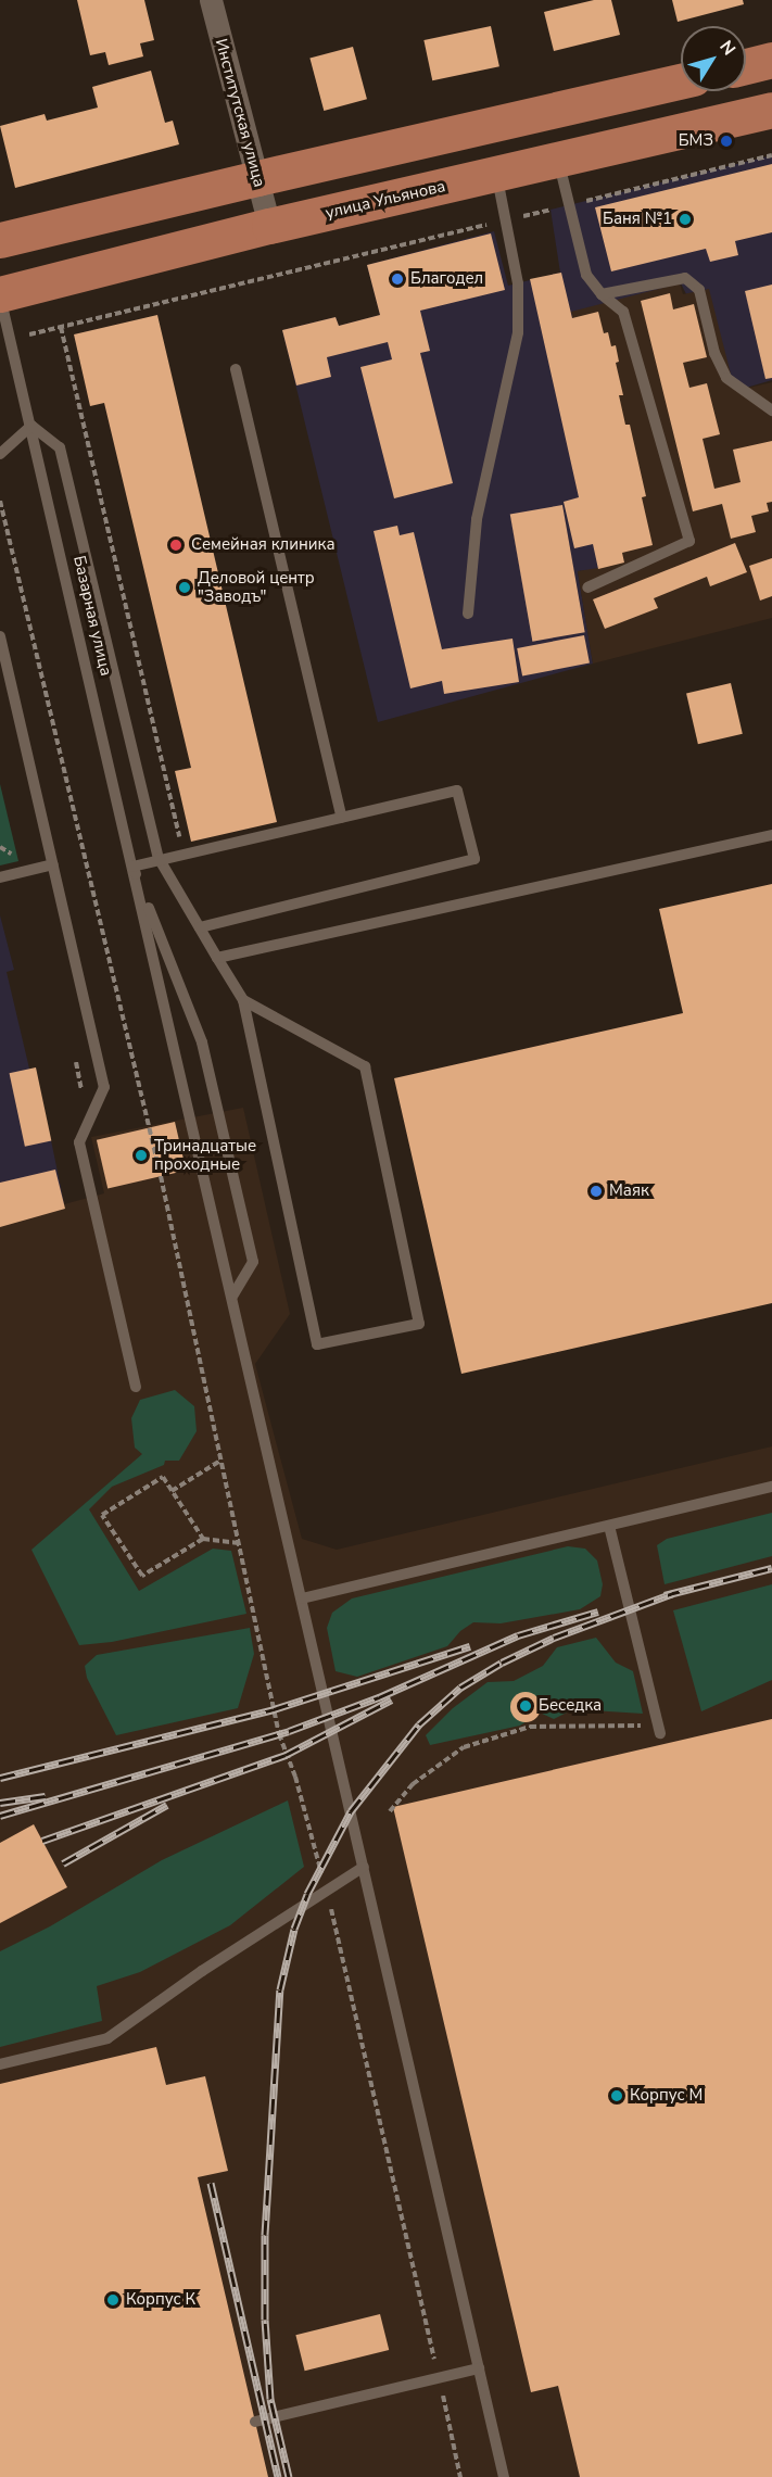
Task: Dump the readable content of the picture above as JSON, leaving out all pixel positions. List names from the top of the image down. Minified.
{"streets":{"main road":["улица Ульянова"],"street":["Институтская улица"],"lane":["Базарная улица"]},"crossings":[["Институтская улица","улица Ульянова"],["улица Ульянова","Базарная улица"]],"places":["БМЗ","Баня №1","Благодел","Семейная клиника","Деловой центр \"Заводъ\"","Тринадцатые проходные","Маяк","Беседка","Корпус М","Корпус К"],"north":"top right"}
